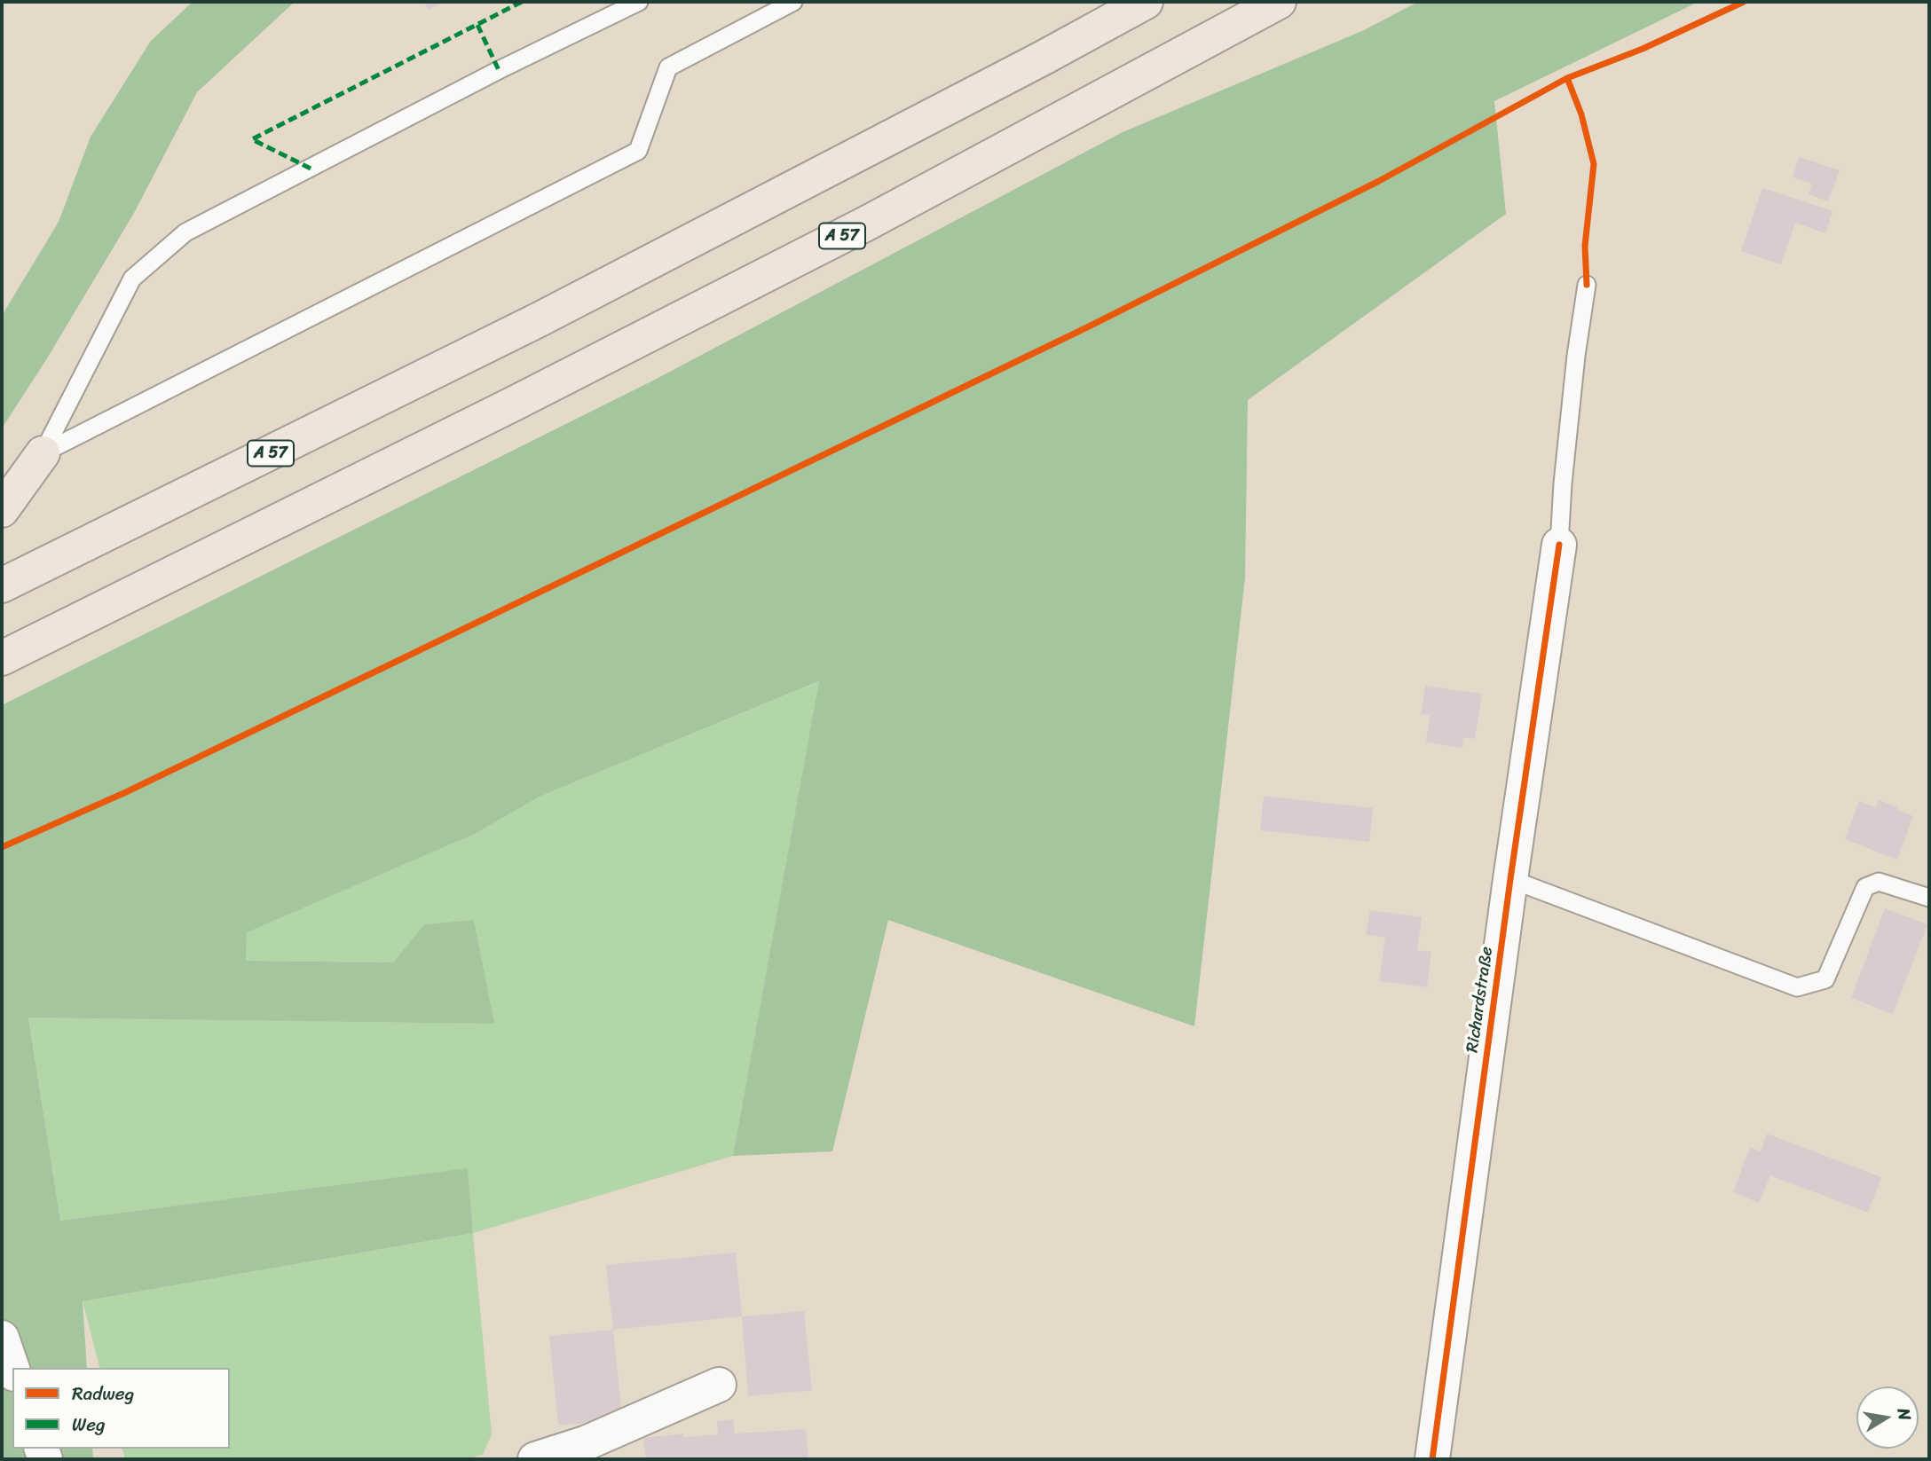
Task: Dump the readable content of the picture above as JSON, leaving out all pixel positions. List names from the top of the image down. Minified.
{"streets":{"highway":["A 57"],"street":["Richardstraße"]},"legend":["Radweg","Weg"],"north":"right"}
